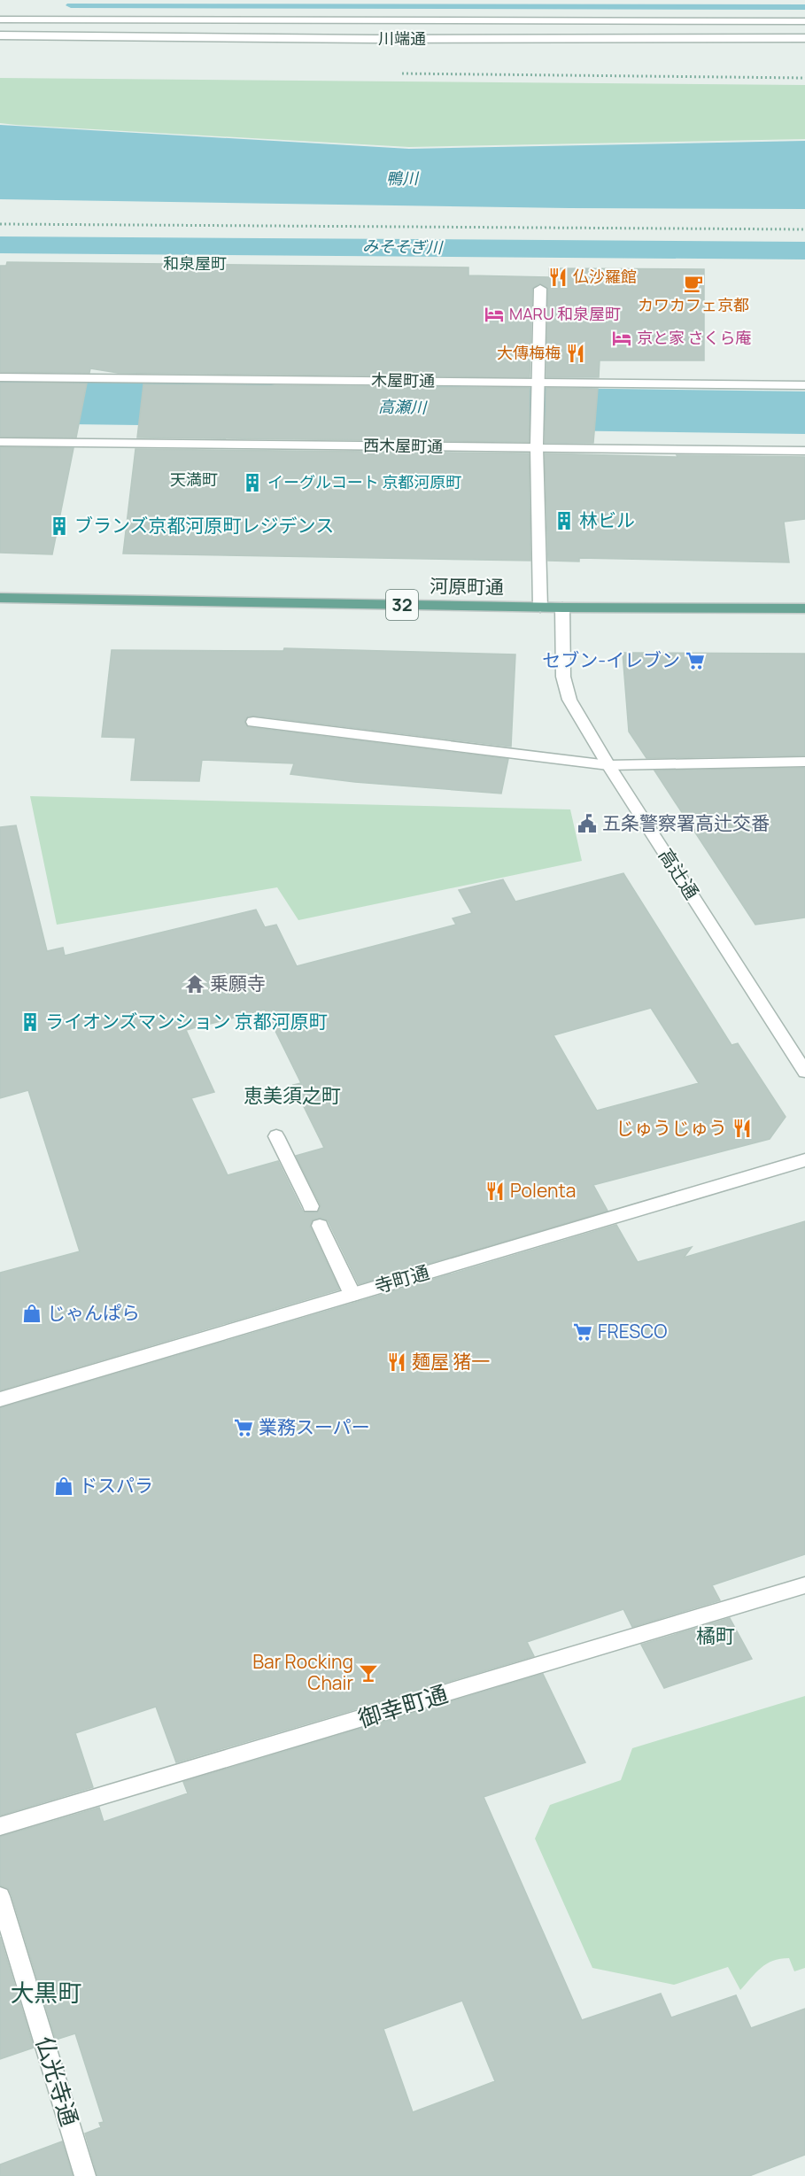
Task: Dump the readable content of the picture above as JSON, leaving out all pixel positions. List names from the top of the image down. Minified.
{"streets":{"main road":["河原町通","32"],"street":["川端通","木屋町通","西木屋町通","高辻通","寺町通","御幸町通","仏光寺通"]},"crossings":[["河原町通","高辻通"]],"districts":["和泉屋町","天満町","恵美須之町","橘町","大黒町"],"water":["鴨川","みそそぎ川","高瀬川"],"places":{"restaurant":["仏沙羅館","大傳梅梅","じゅうじゅう","Polenta","麺屋 猪一"],"cafe":["カワカフェ京都"],"hotel":["MARU 和泉屋町","京と家 さくら庵"],"building":["イーグルコート 京都河原町","林ビル","ブランズ京都河原町レジデンス","ライオンズマンション 京都河原町"],"supermarket":["セブン-イレブン","FRESCO","業務スーパー"],"public building":["五条警察署高辻交番"],"temple":["乗願寺"],"shop":["じゃんぱら","ドスパラ"],"bar":["Bar Rocking Chair"]}}
